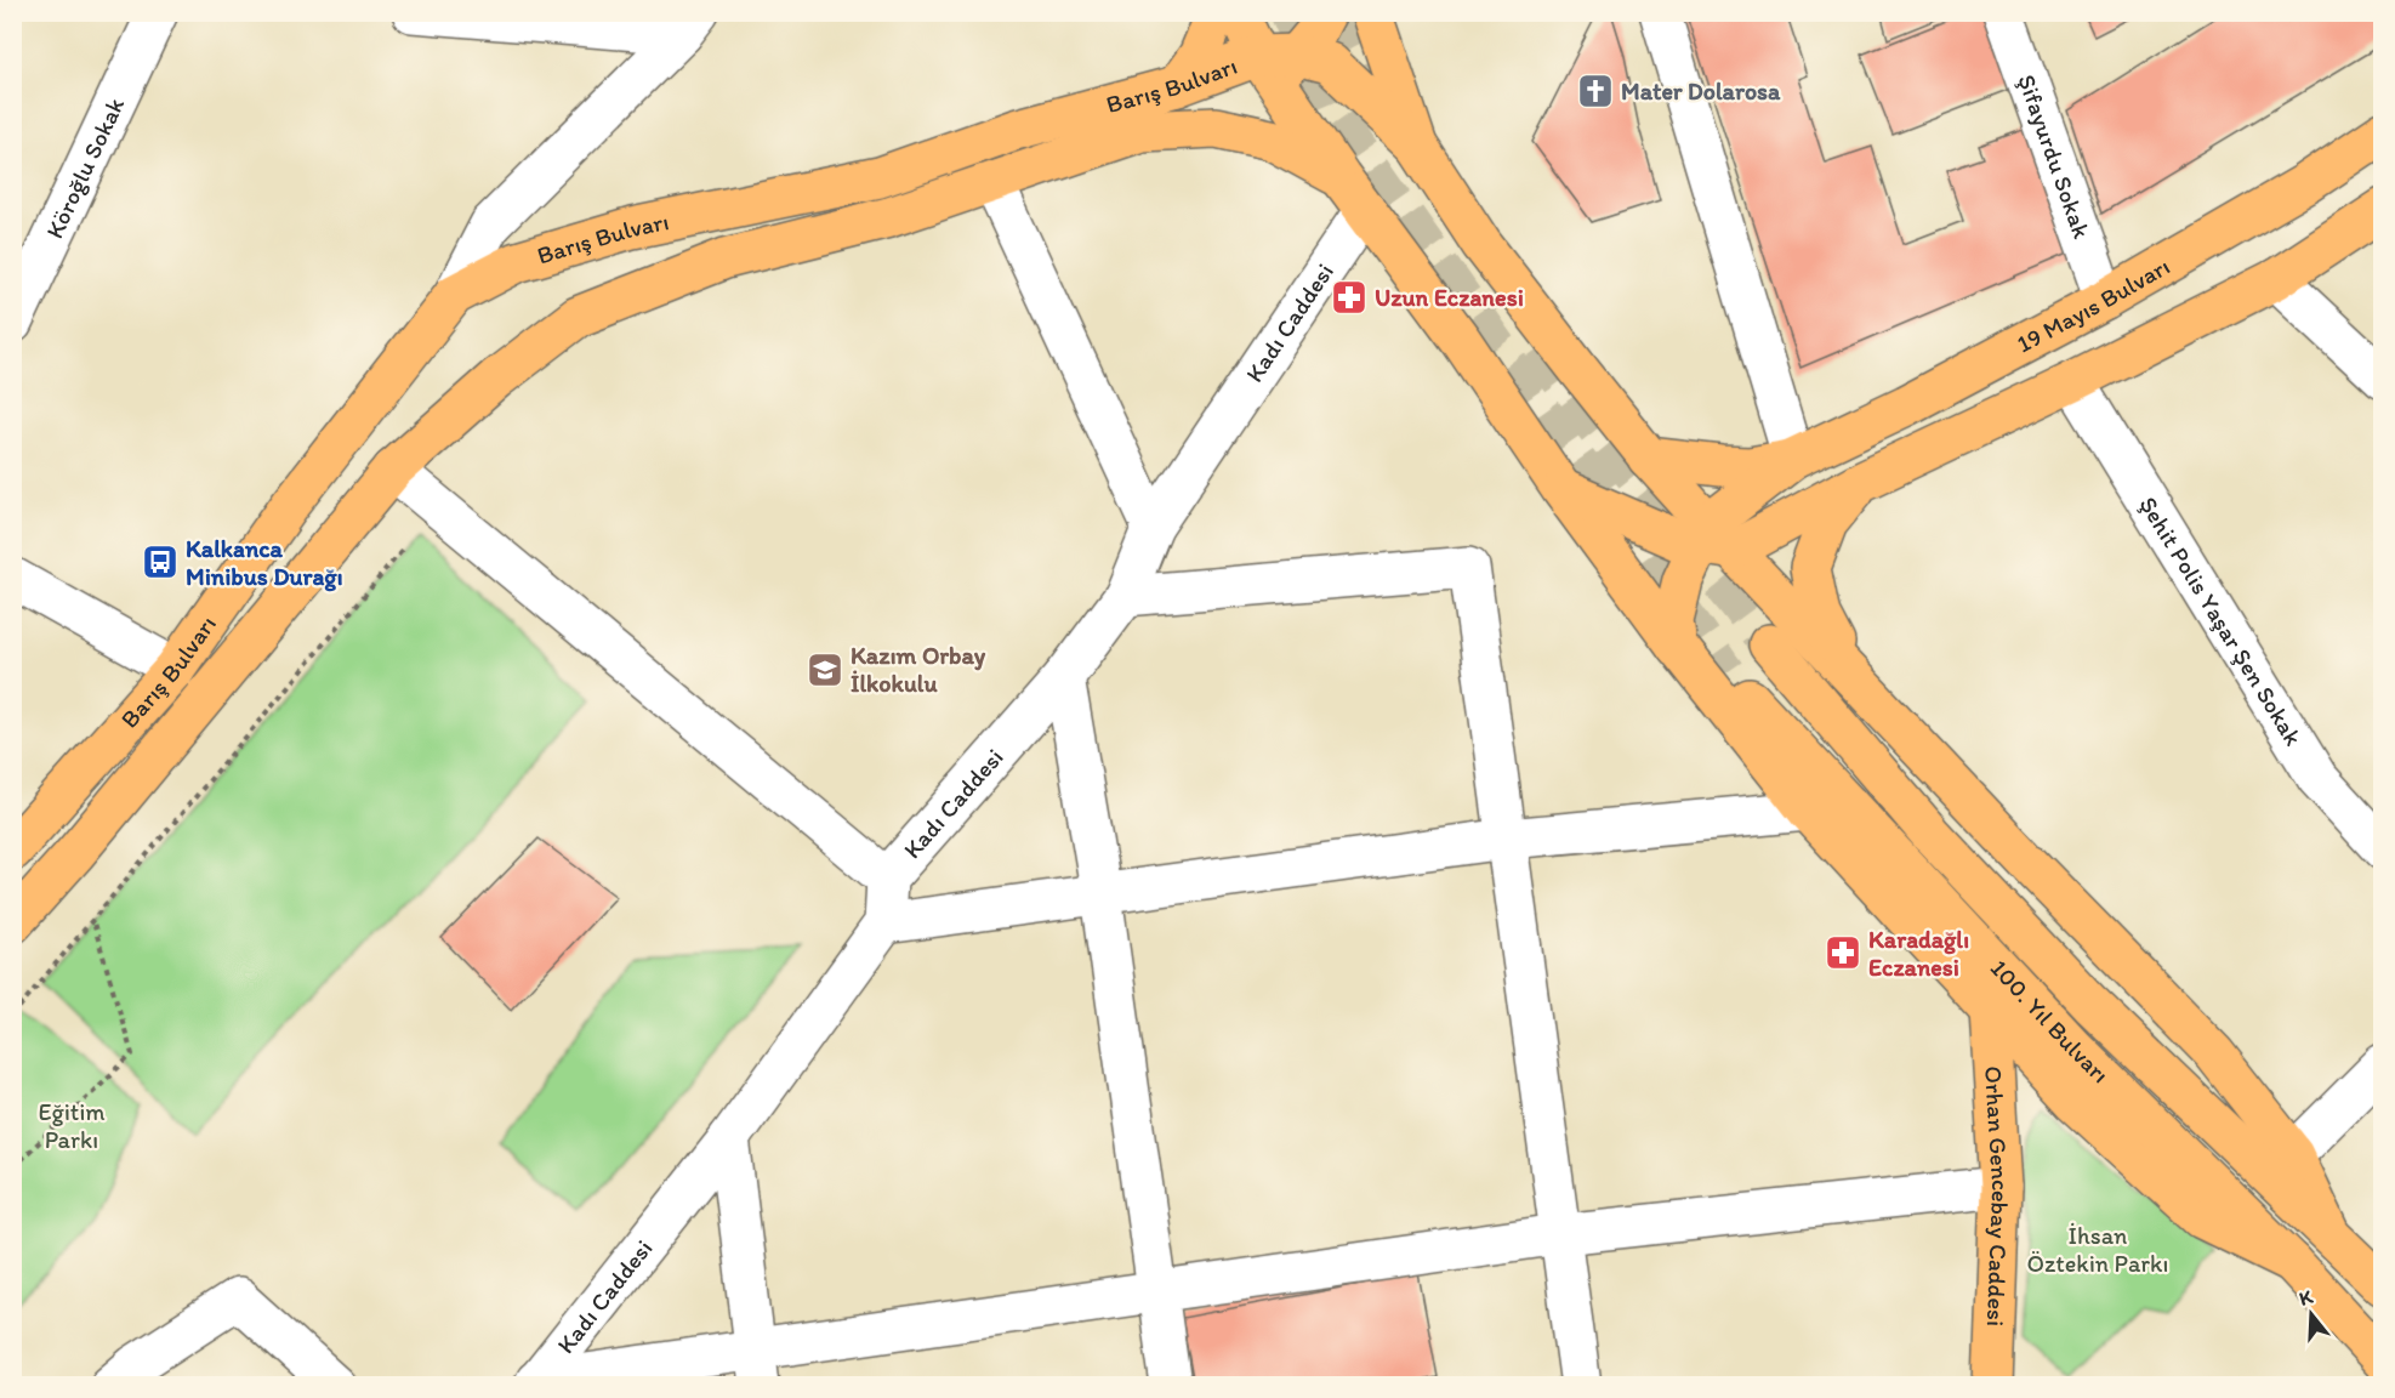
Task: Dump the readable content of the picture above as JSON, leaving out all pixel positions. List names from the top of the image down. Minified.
{"streets":{"main road":["Barış Bulvarı","19 Mayıs Bulvarı","100. Yıl Bulvarı","Orhan Gencebay Caddesi"],"street":["Şifayurdu Sokak","Köroğlu Sokak","Kadı Caddesi","Şehit Polis Yaşar Şen Sokak"]},"crossings":[["Şifayurdu Sokak","19 Mayıs Bulvarı"]],"parks":["Eğitim Parkı","İhsan Öztekin Parkı"],"places":{"church":["Mater Dolarosa"],"pharmacy":["Uzun Eczanesi","Karadağlı Eczanesi"],"bus stop":["Kalkanca Minibus Durağı"],"school or university":["Kazım Orbay İlkokulu"]},"north":"top"}
